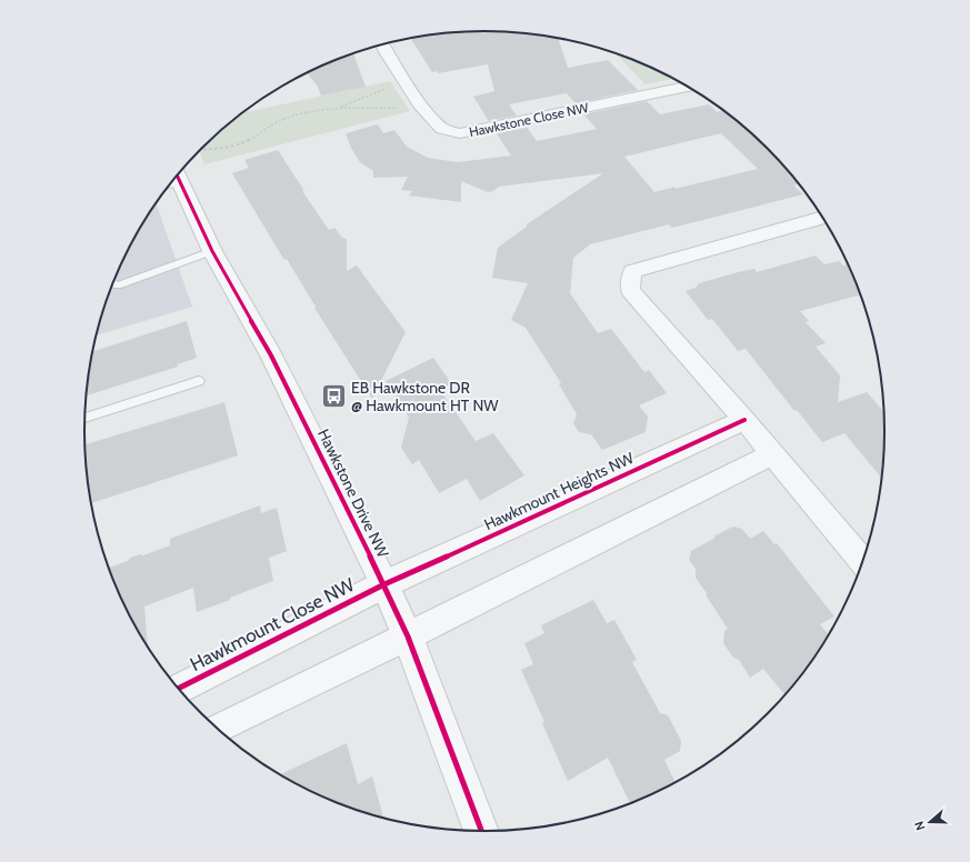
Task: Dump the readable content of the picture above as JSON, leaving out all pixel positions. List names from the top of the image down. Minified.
{"streets":{"street":["Hawkstone Close NW","Hawkmount Heights NW","Hawkstone Drive NW","Hawkmount Close NW"]},"crossings":[["Hawkmount Heights NW","Hawkstone Drive NW"],["Hawkmount Heights NW","Hawkmount Close NW"],["Hawkstone Drive NW","Hawkmount Close NW"]],"places":{"bus stop":["EB Hawkstone DR @ Hawkmount HT NW"]},"north":"left"}
